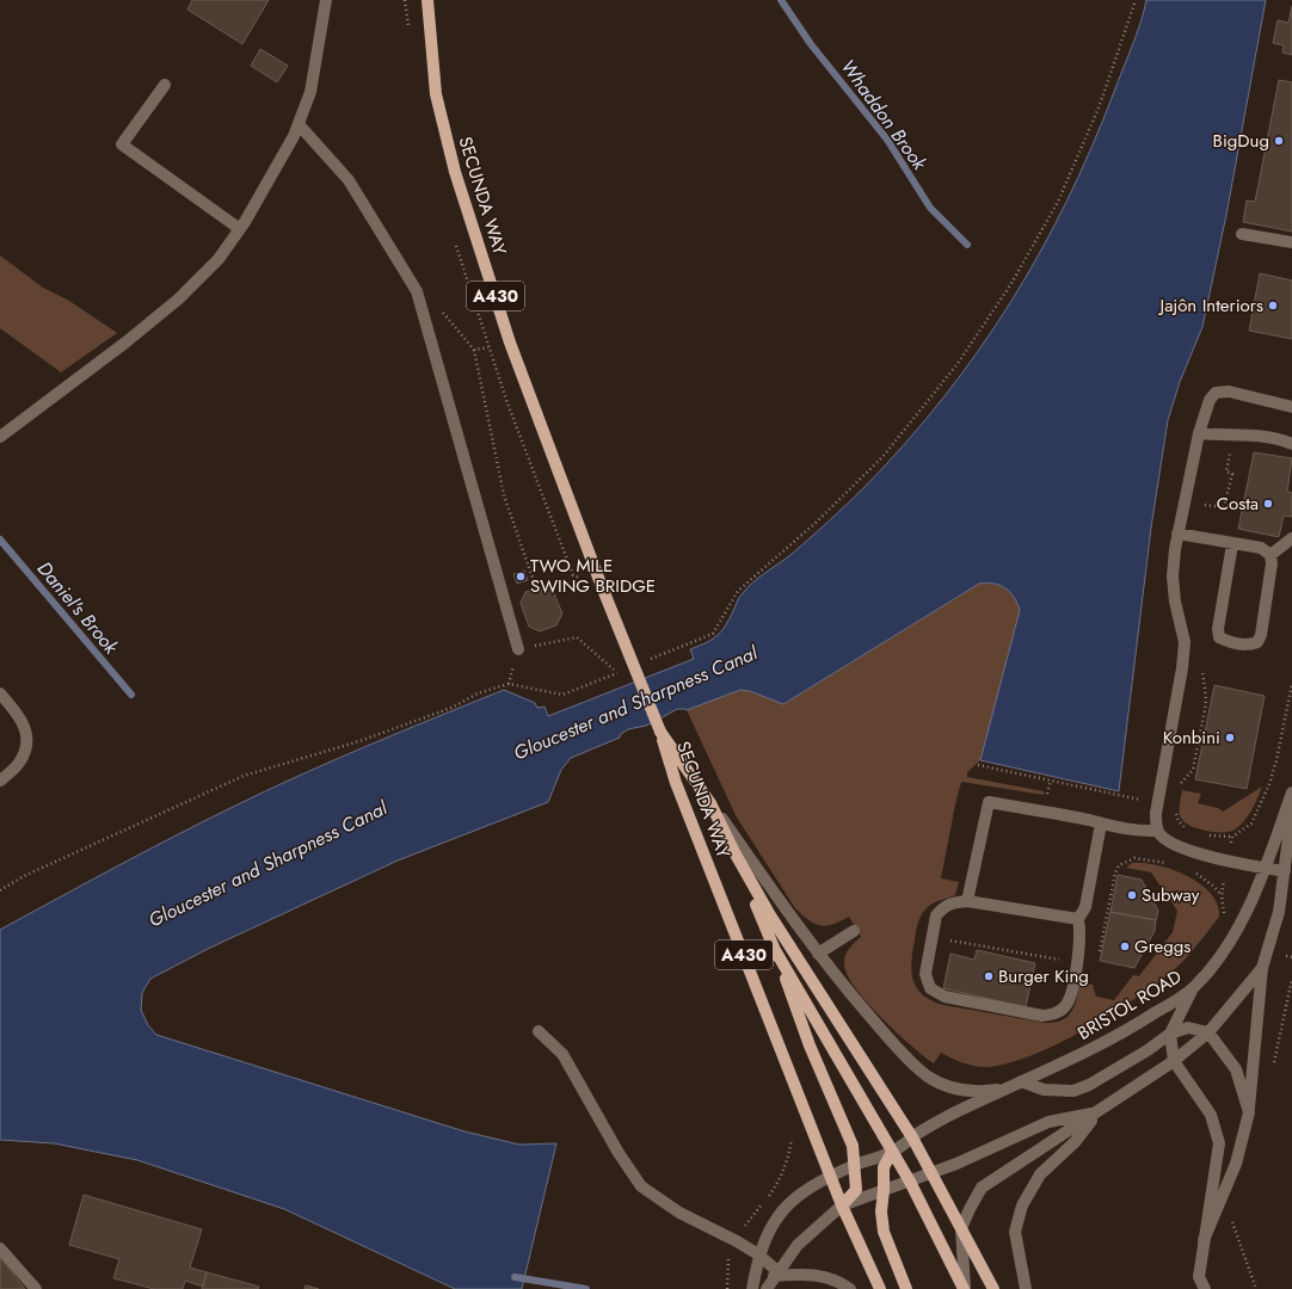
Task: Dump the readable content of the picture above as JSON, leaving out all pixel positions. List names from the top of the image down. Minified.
{"streets":{"main road":["SECUNDA WAY","A430"],"street":["BRISTOL ROAD"]},"crossings":[["SECUNDA WAY","A430"],["SECUNDA WAY","BRISTOL ROAD"],["A430","BRISTOL ROAD"]],"water":["Whaddon Brook","Daniel's Brook","Gloucester and Sharpness Canal"],"places":["BigDug","Jajôn Interiors","Costa","TWO MILE SWING BRIDGE","Konbini","Subway","Greggs","Burger King"]}
